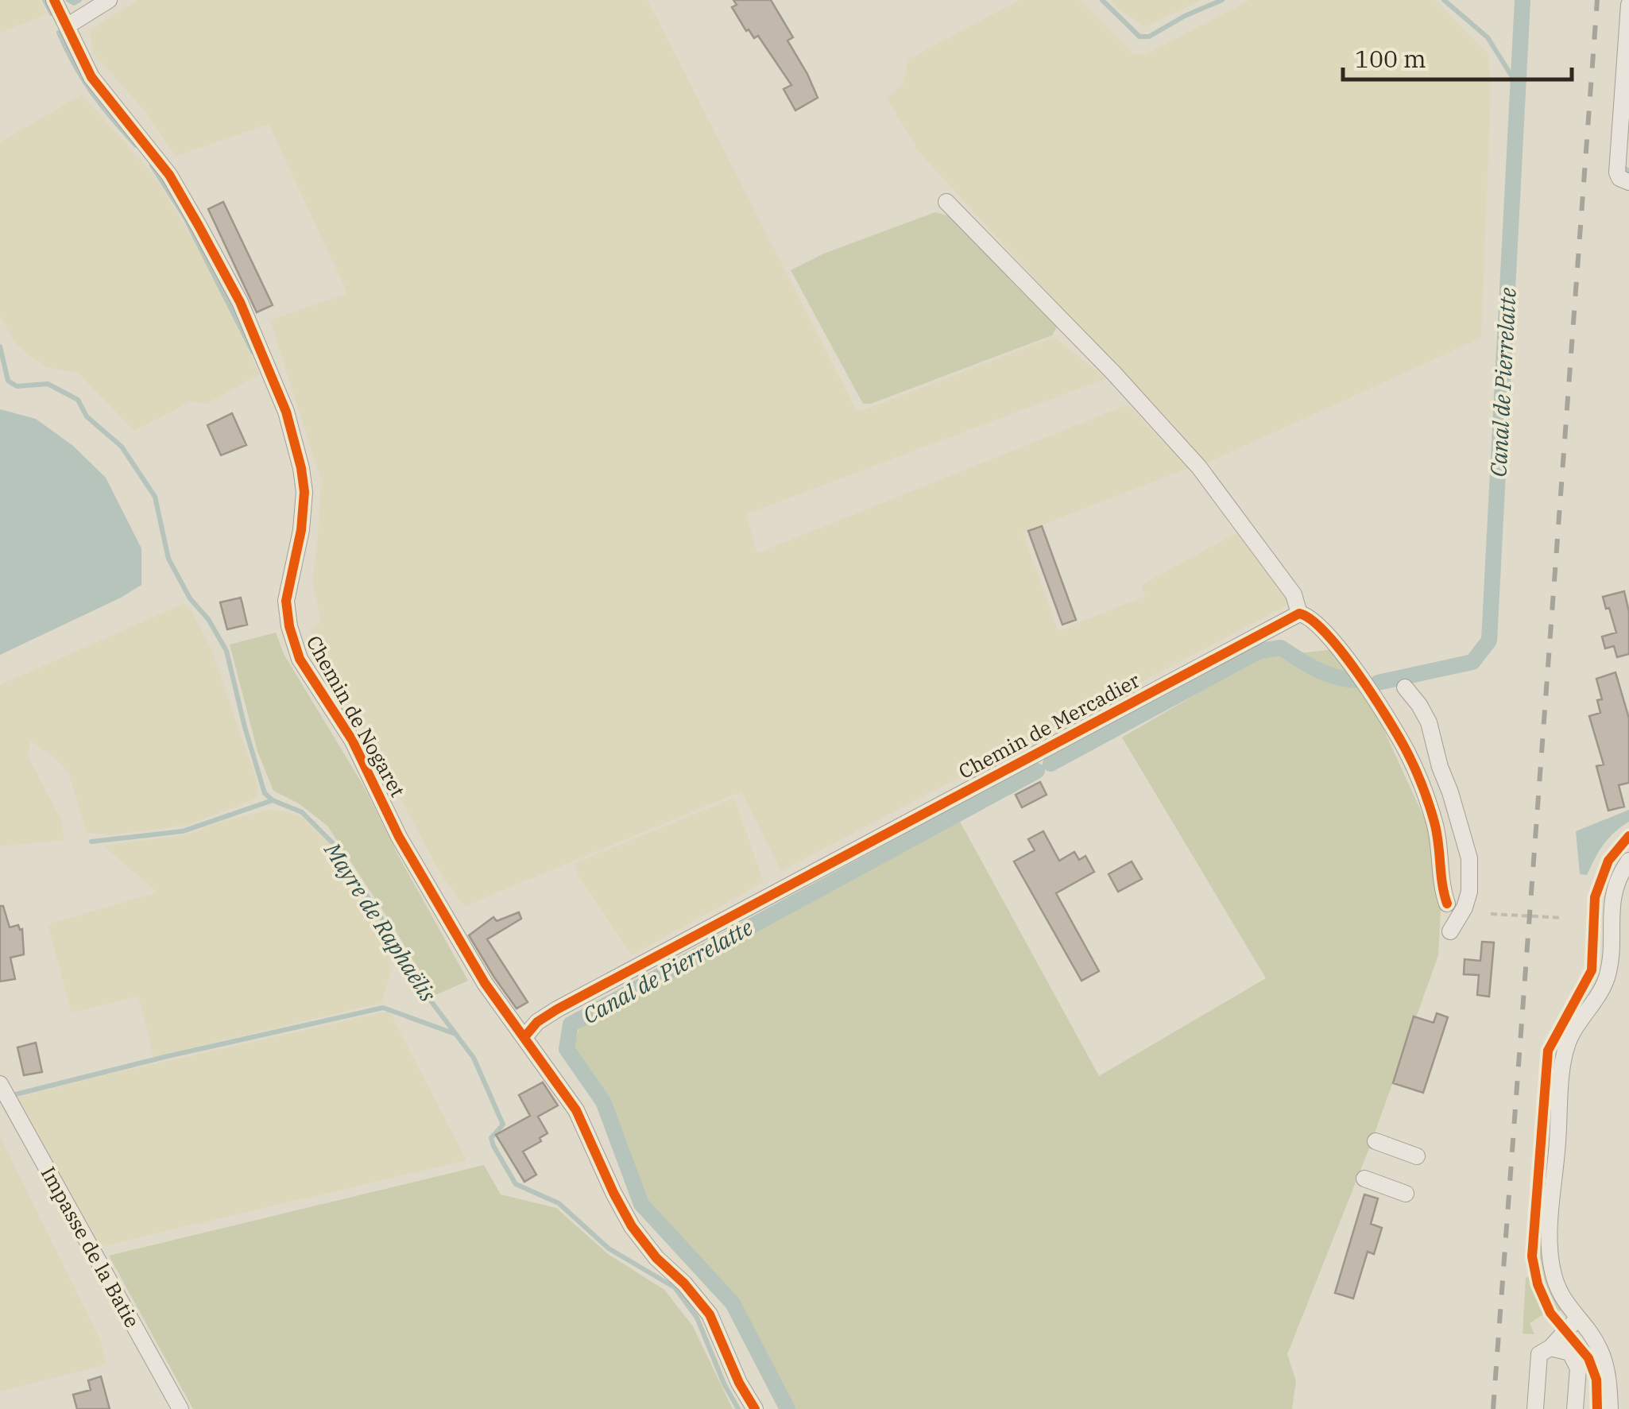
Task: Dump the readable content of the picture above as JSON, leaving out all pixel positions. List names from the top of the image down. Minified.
{"streets":{"street":["Chemin de Nogaret","Chemin de Mercadier","Impasse de la Batie"]},"crossings":[["Chemin de Nogaret","Chemin de Mercadier"]],"water":["Canal de Pierrelatte","Mayre de Raphaëlis"],"scale_bar":"100 m"}
